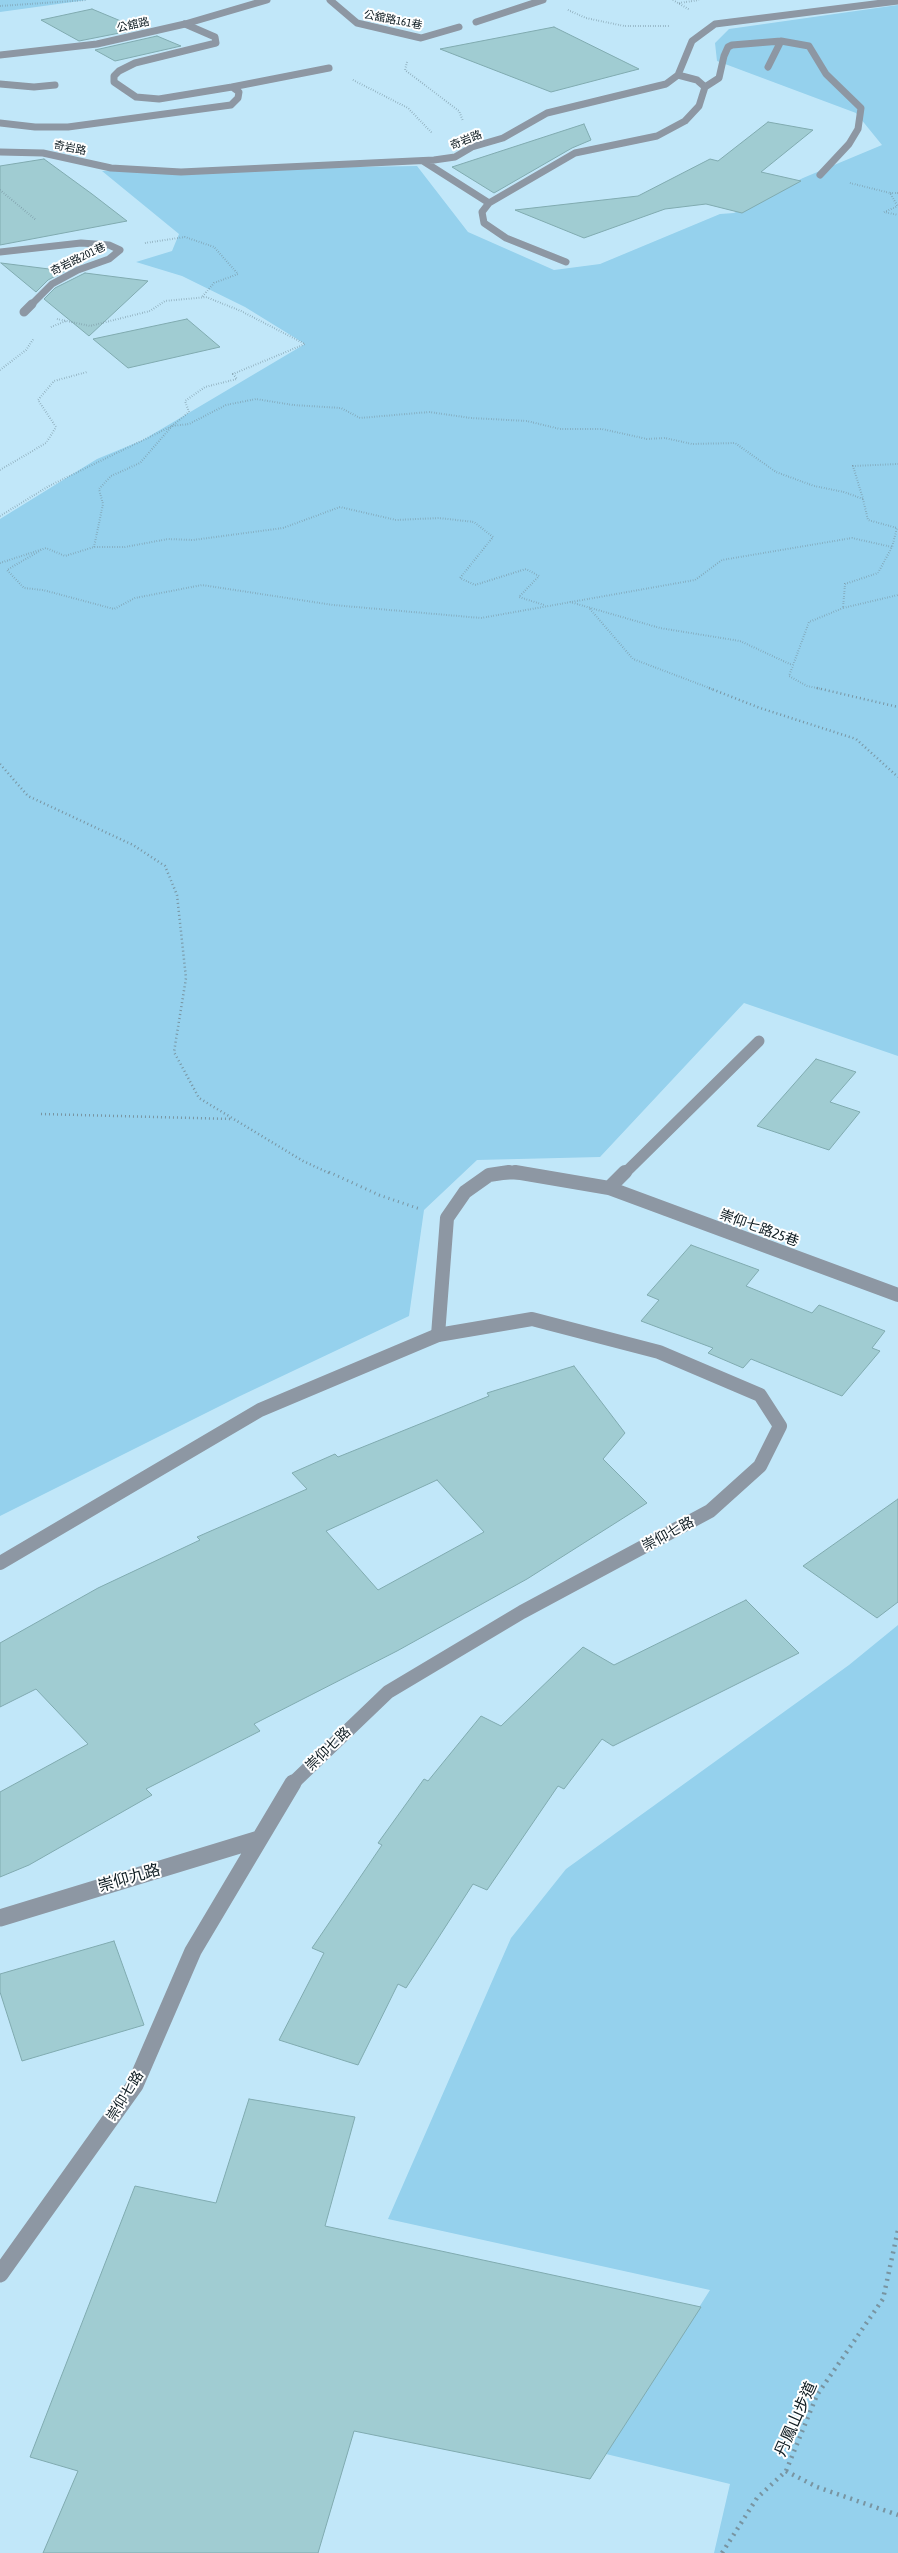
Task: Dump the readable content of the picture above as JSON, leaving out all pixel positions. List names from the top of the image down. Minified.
{"streets":{"street":["公舘路161巷","公舘路","奇岩路","奇岩路201巷","崇仰七路25巷","崇仰七路","崇仰九路"],"path":["丹鳳山步道"]},"crossings":[["崇仰七路","崇仰九路"]]}
